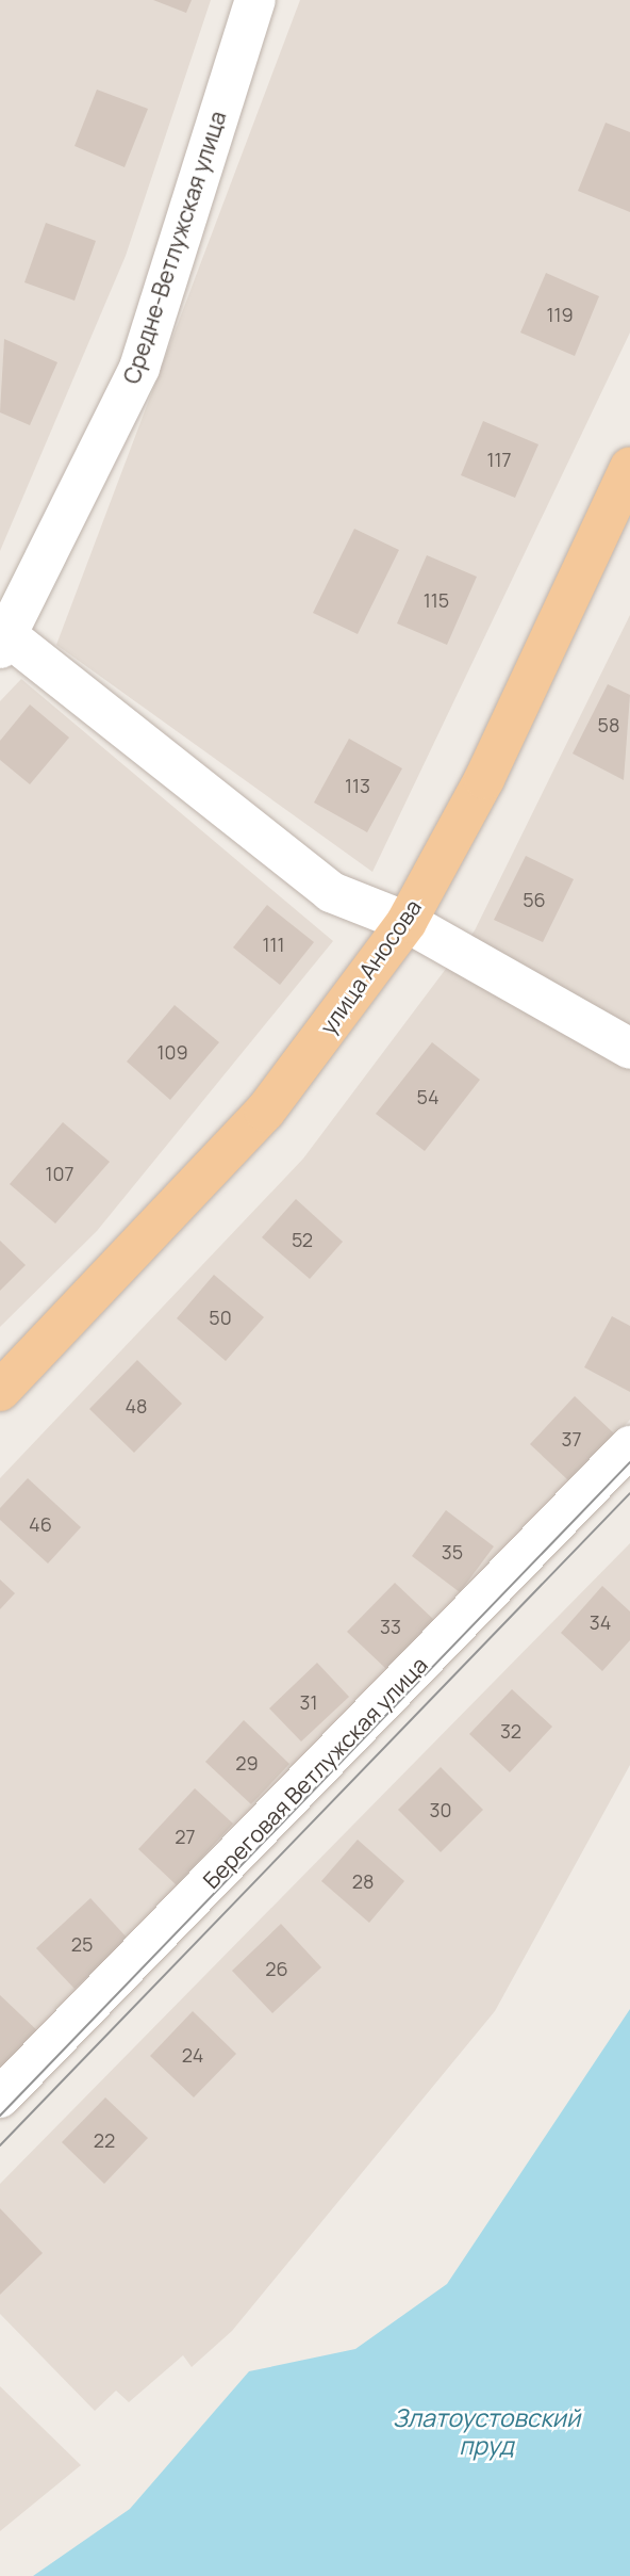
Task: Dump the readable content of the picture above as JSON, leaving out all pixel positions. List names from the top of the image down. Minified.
{"streets":{"main road":["улица Аносова"],"street":["Средне-Ветлужская улица","Береговая Ветлужская улица"]},"water":["Златоустовский пруд"],"house_numbers":["119","117","115","58","113","56","111","109","54","107","52","50","48","37","46","35","34","33","31","32","29","30","27","28","25","26","24","22"]}
